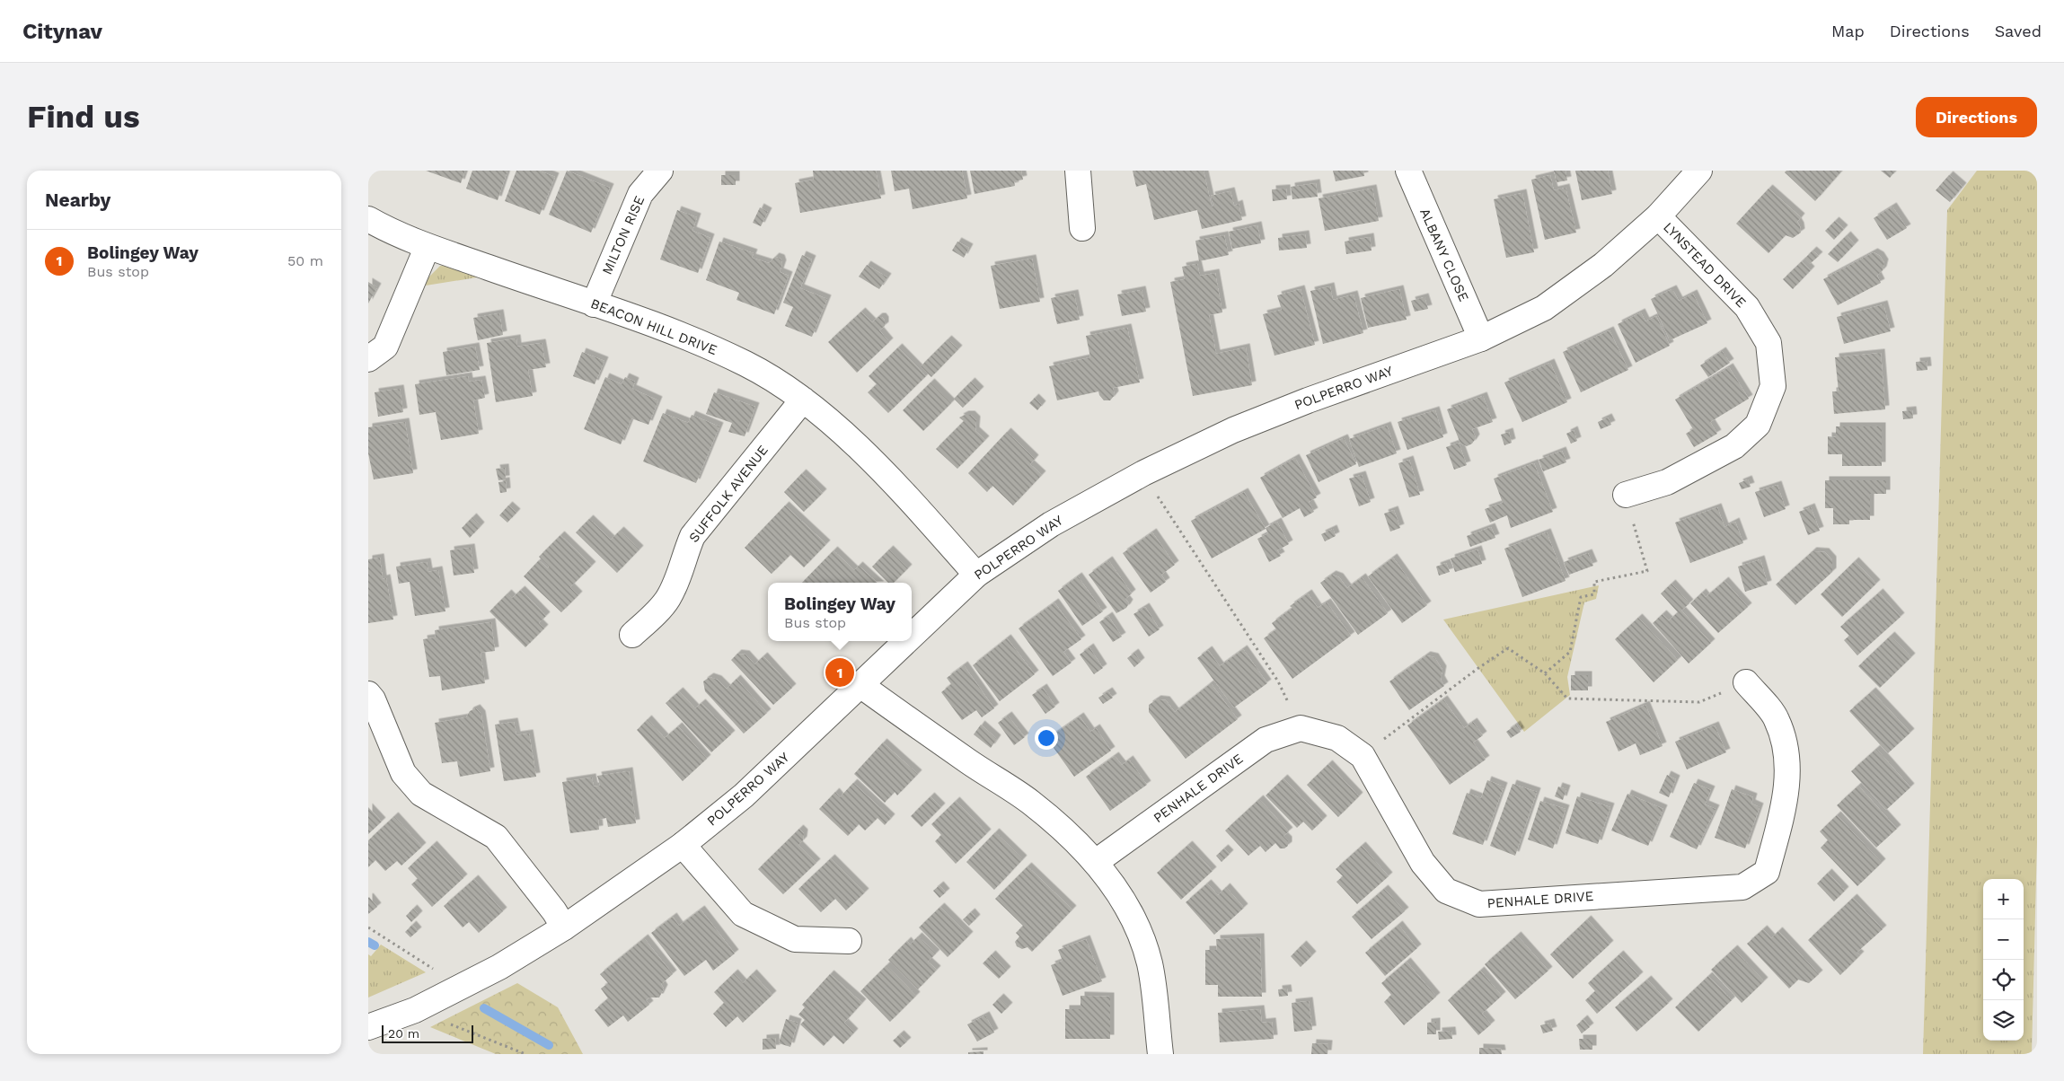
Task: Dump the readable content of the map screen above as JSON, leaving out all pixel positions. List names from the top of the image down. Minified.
{"streets":{"street":["MILTON RISE","ALBANY CLOSE","LYNSTEAD DRIVE","BEACON HILL DRIVE","POLPERRO WAY","SUFFOLK AVENUE","PENHALE DRIVE"]},"crossings":[["MILTON RISE","BEACON HILL DRIVE"],["ALBANY CLOSE","POLPERRO WAY"],["LYNSTEAD DRIVE","POLPERRO WAY"],["BEACON HILL DRIVE","POLPERRO WAY"],["BEACON HILL DRIVE","SUFFOLK AVENUE"]],"scale_bar":"20 m","page":{"header":"Citynav","nav":["Map","Directions","Saved"],"buttons":"Directions","title":"Find us","heading":"Nearby","list":[{"mark":"1","name":"Bolingey Way","note":"Bus stop","value":"50 m"}],"popup":["Bolingey Way","Bus stop"],"pins":"1","map_buttons":["+","−"],"scale":"20 m"}}
